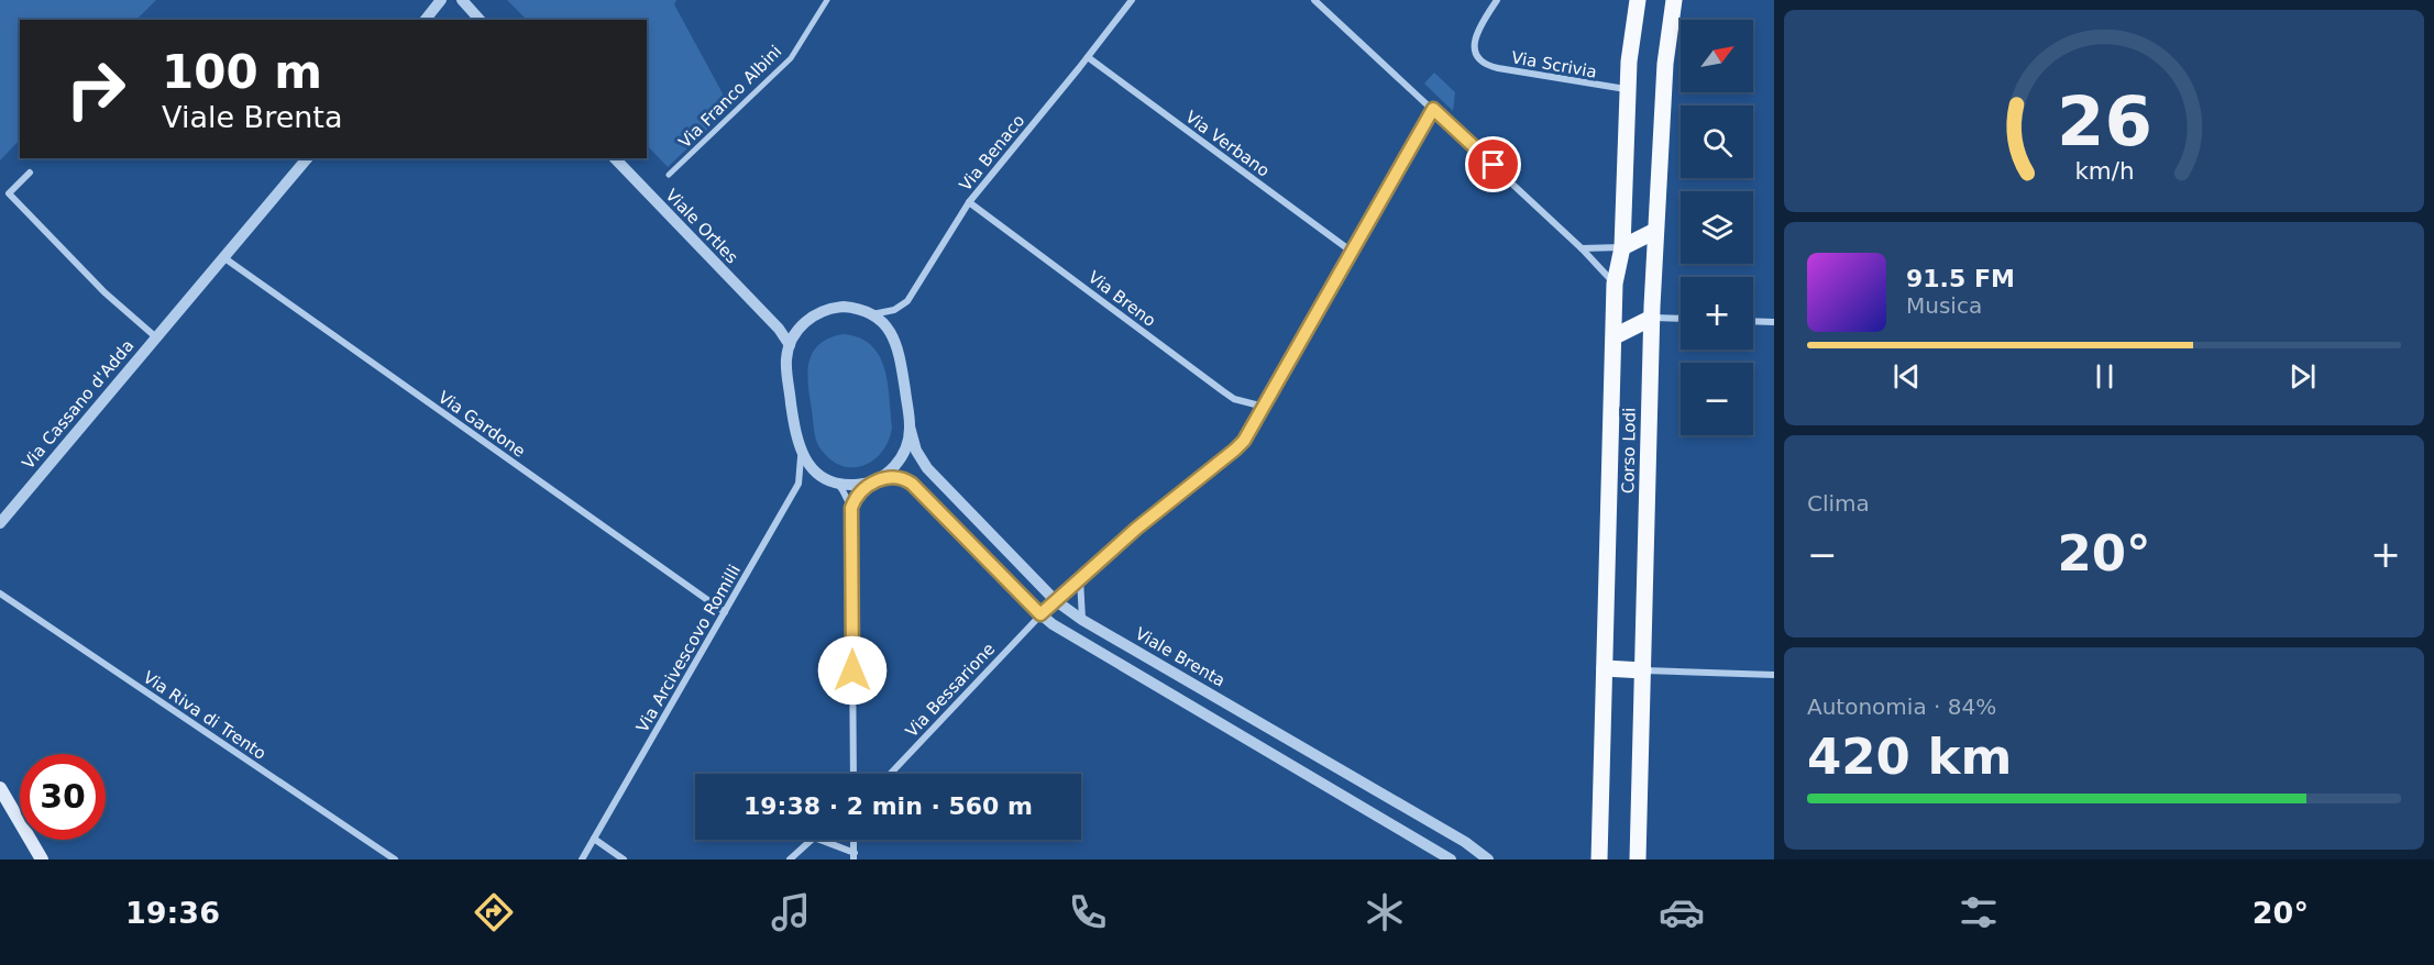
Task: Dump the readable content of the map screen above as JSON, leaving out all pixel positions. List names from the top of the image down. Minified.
{"streets":{"main road":["Corso Lodi"],"street":["Via Scrivia","Via Franco Albini","Via Verbano","Via Benaco","Viale Ortles","Via Breno","Via Cassano d'Adda","Via Gardone","Via Arcivescovo Romilli","Viale Brenta","Via Bessarione","Via Riva di Trento"]},"crossings":[["Via Scrivia","Corso Lodi"],["Via Verbano","Via Benaco"],["Via Verbano","Via Bessarione"],["Via Benaco","Viale Ortles"],["Via Benaco","Via Breno"],["Via Benaco","Via Arcivescovo Romilli"],["Via Benaco","Viale Brenta"],["Viale Ortles","Via Arcivescovo Romilli"],["Viale Ortles","Viale Brenta"],["Via Breno","Via Bessarione"],["Via Cassano d'Adda","Via Gardone"],["Via Gardone","Via Arcivescovo Romilli"],["Via Arcivescovo Romilli","Viale Brenta"],["Viale Brenta","Via Bessarione"]],"north":"top right","page":{"map_buttons":["+","−"],"turn":["100 m","Viale Brenta"],"song":["91.5 FM","Musica"],"tile":["Clima",["Autonomia · 84%","420 km"]],"heat":["−","20°","+"],"limit":"30","trip":"19:38 · 2 min · 560 m","tabs":["19:36","20°"],"gauge":["26","km/h"]}}
